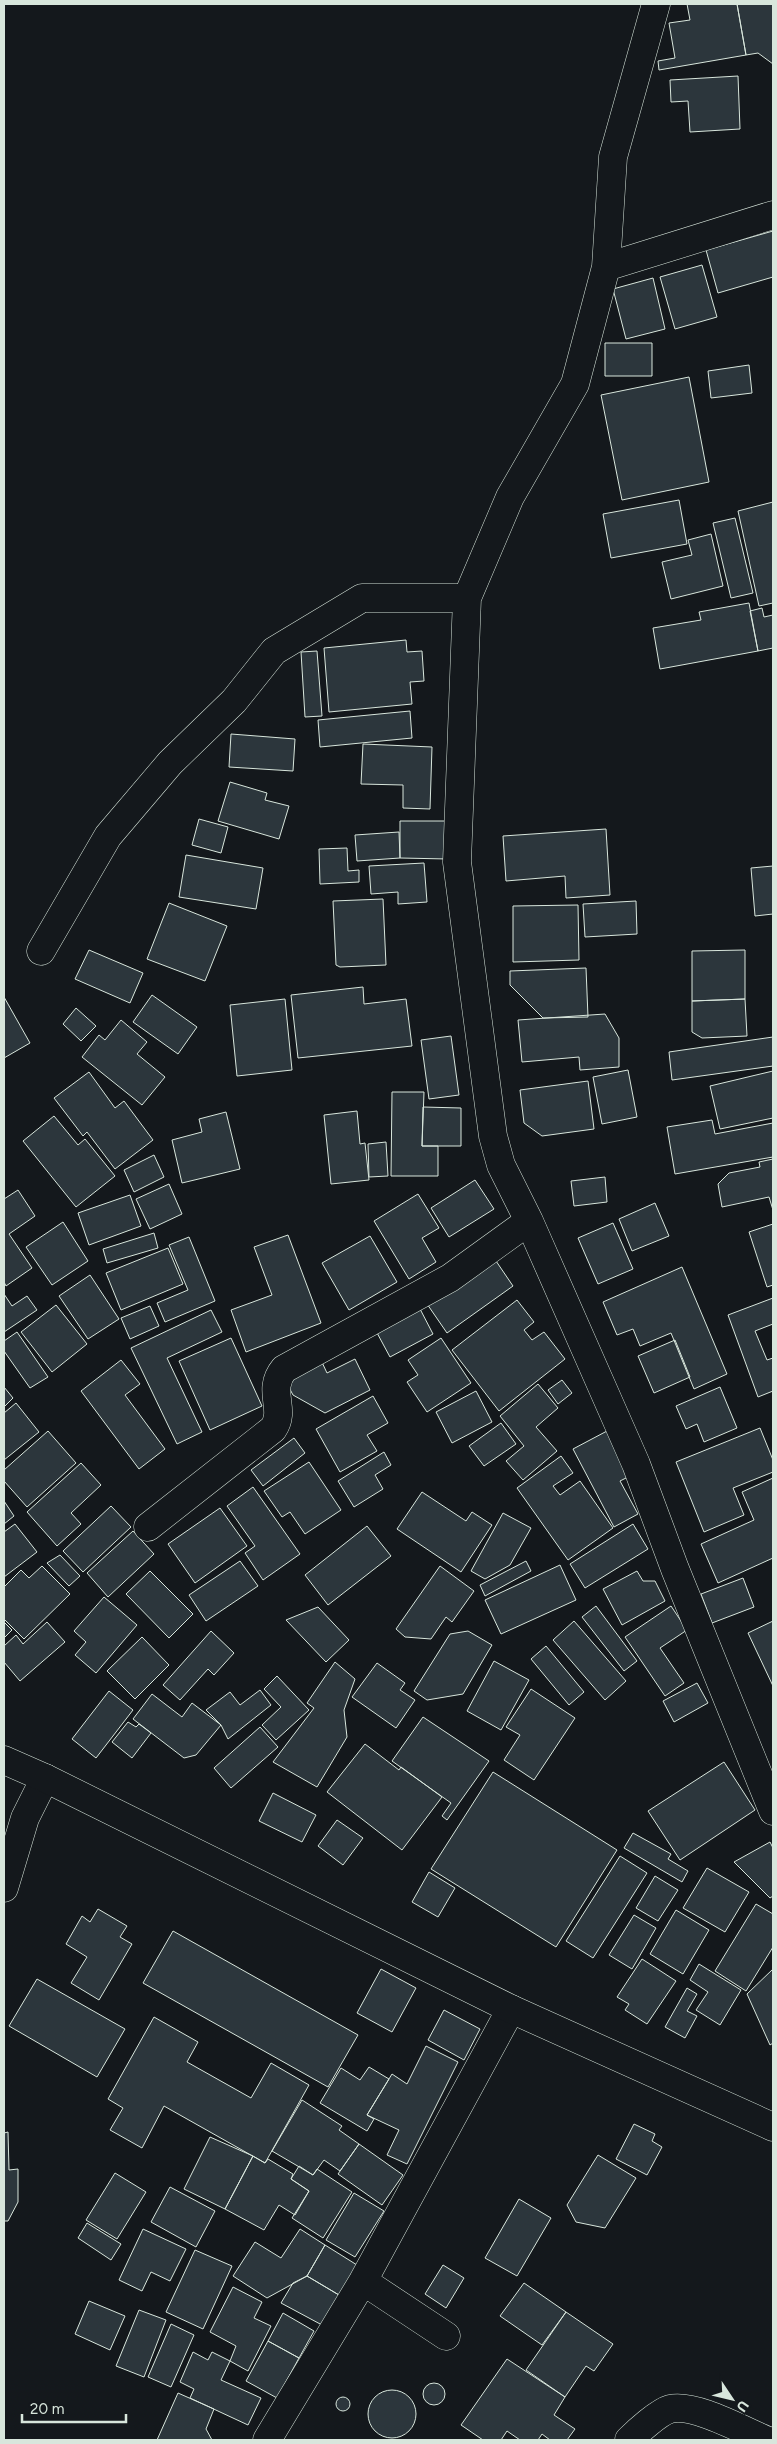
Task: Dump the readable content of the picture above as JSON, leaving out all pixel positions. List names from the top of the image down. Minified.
{"scale_bar":"20 m","north":"bottom right"}
